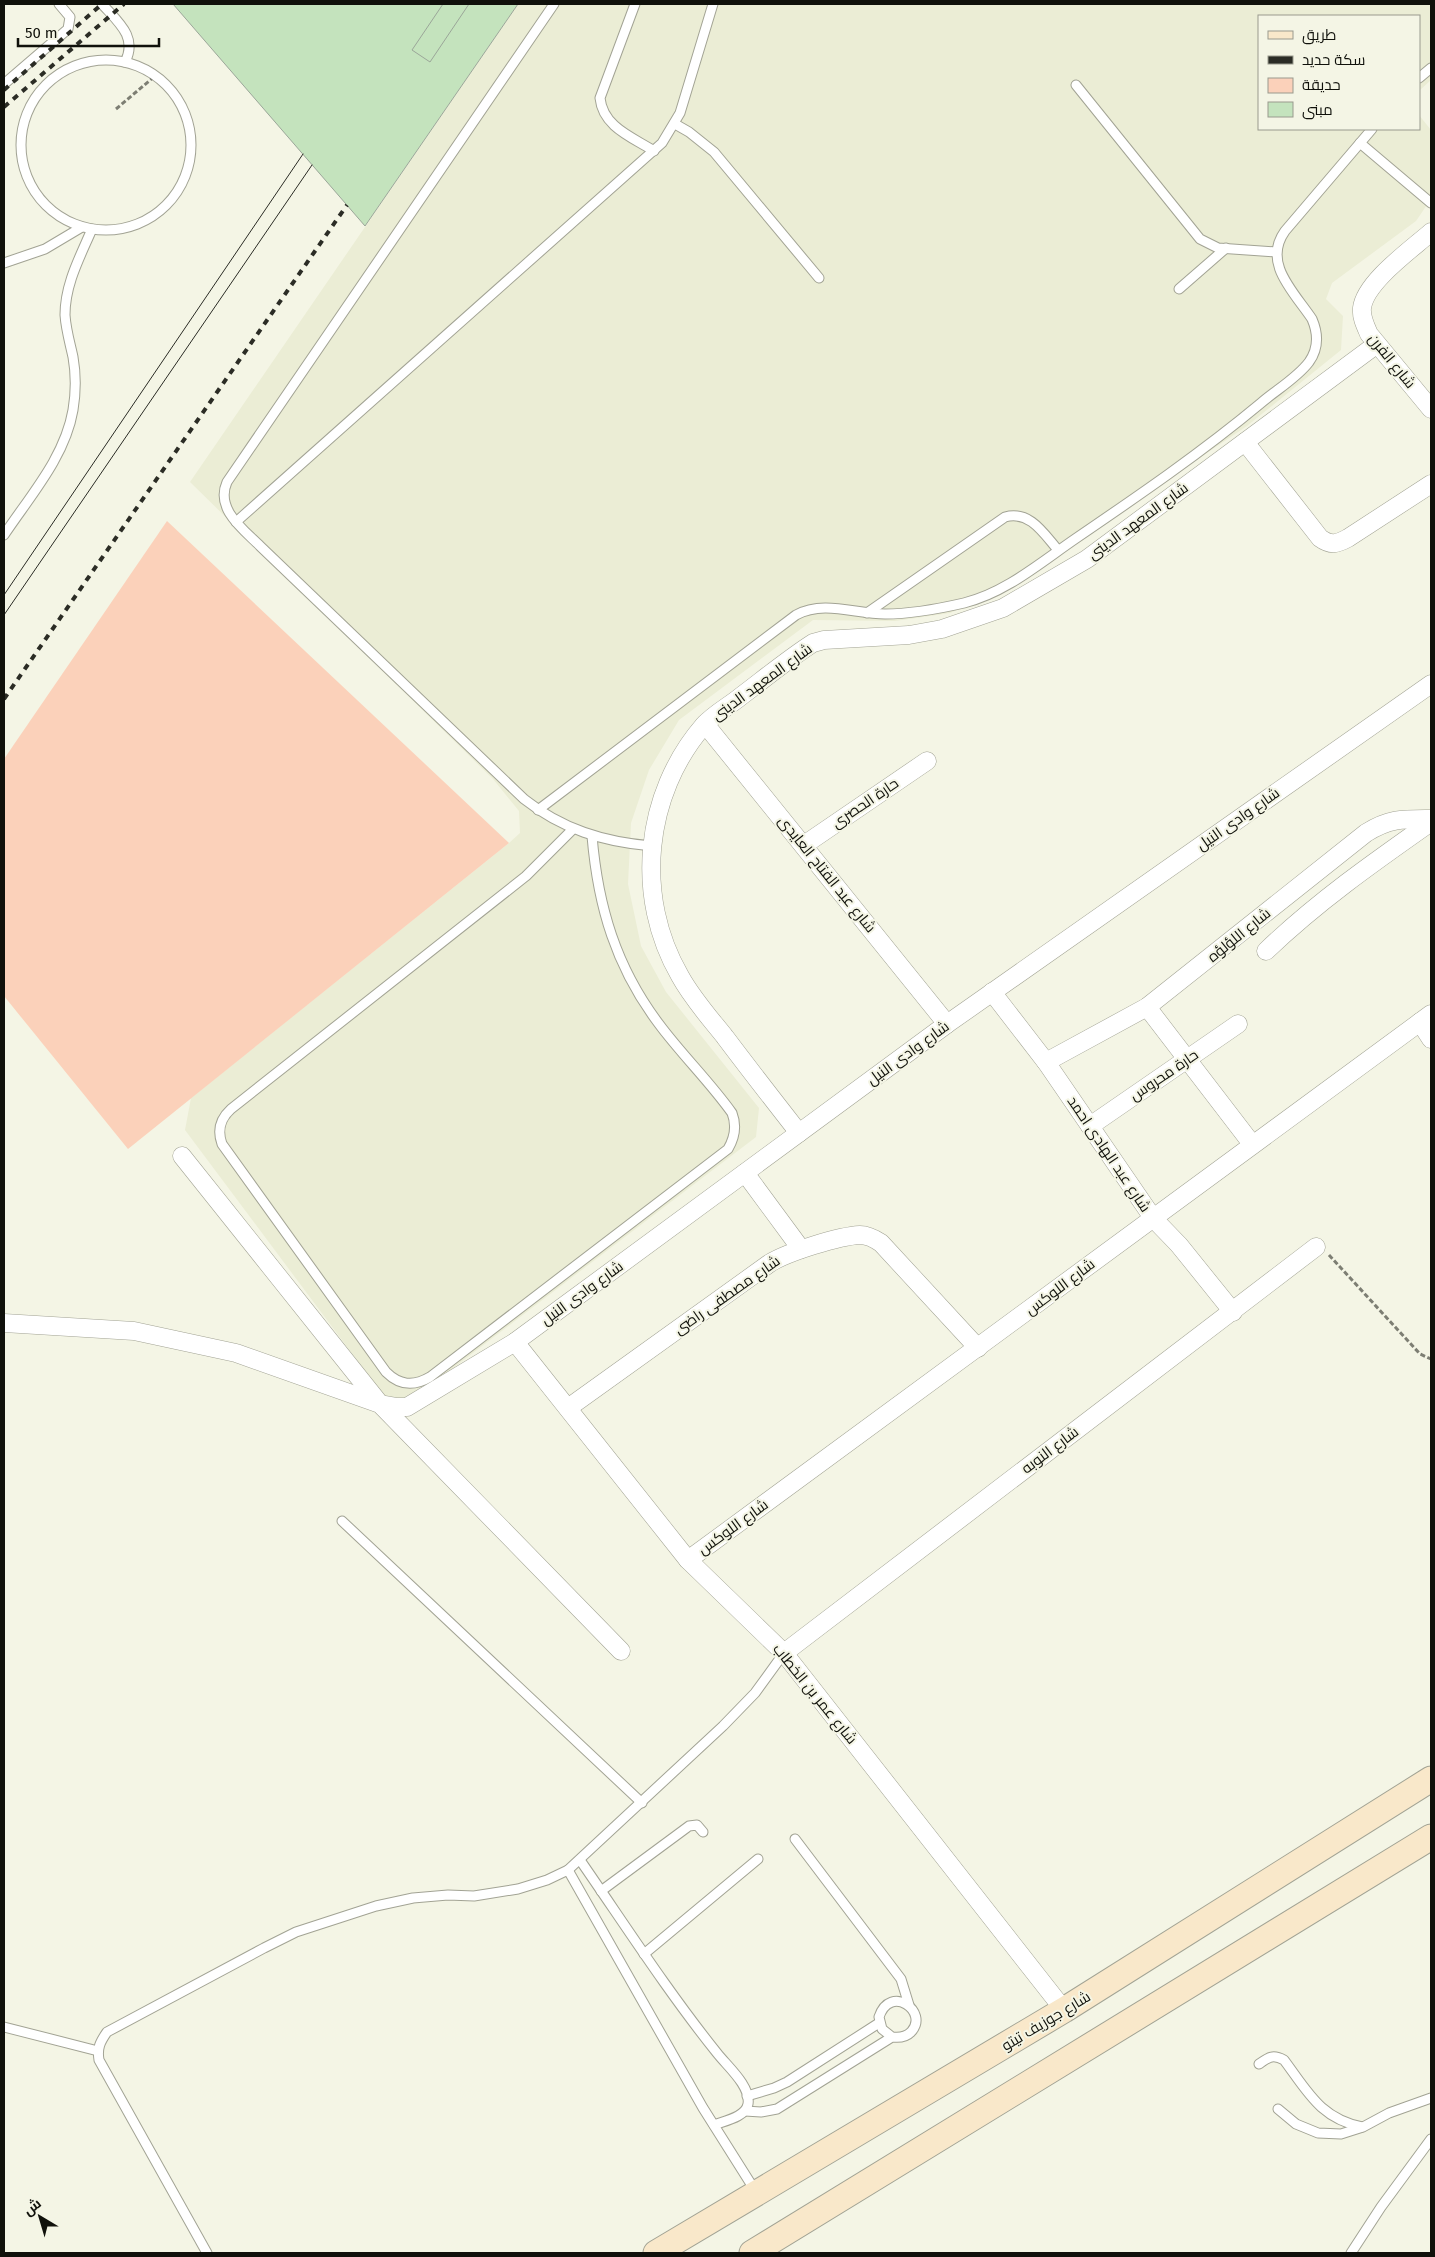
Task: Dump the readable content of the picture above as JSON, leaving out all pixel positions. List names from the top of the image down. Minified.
{"streets":{"main road":["شارع جوزيف تيتو"],"street":["شارع الفرن","شارع المعهد الدينى","حارة الحصرى","شارع وادى النيل","شارع عبد الفتاح العايدى","شارع اللؤلؤه","حارة محروس","شارع عبد الهادى احمد","شارع اللوكس","شارع مصطفى راضى","شارع النوبه","شارع عمر بن الخطاب"]},"crossings":[["شارع الفرن","شارع المعهد الدينى"],["شارع المعهد الدينى","شارع وادى النيل"],["شارع المعهد الدينى","شارع عبد الفتاح العايدى"],["حارة الحصرى","شارع عبد الفتاح العايدى"],["شارع وادى النيل","شارع عبد الفتاح العايدى"],["شارع وادى النيل","شارع عبد الهادى احمد"],["شارع وادى النيل","شارع عمر بن الخطاب"],["شارع اللؤلؤه","شارع عبد الهادى احمد"],["حارة محروس","شارع عبد الهادى احمد"],["شارع عبد الهادى احمد","شارع اللوكس"],["شارع عبد الهادى احمد","شارع النوبه"],["شارع اللوكس","شارع مصطفى راضى"],["شارع اللوكس","شارع عمر بن الخطاب"],["شارع مصطفى راضى","شارع عمر بن الخطاب"],["شارع النوبه","شارع عمر بن الخطاب"],["شارع عمر بن الخطاب","شارع جوزيف تيتو"]],"legend":["طريق","سكة حديد","حديقة","مبنى"],"scale_bar":"50 m","north":"top left"}
